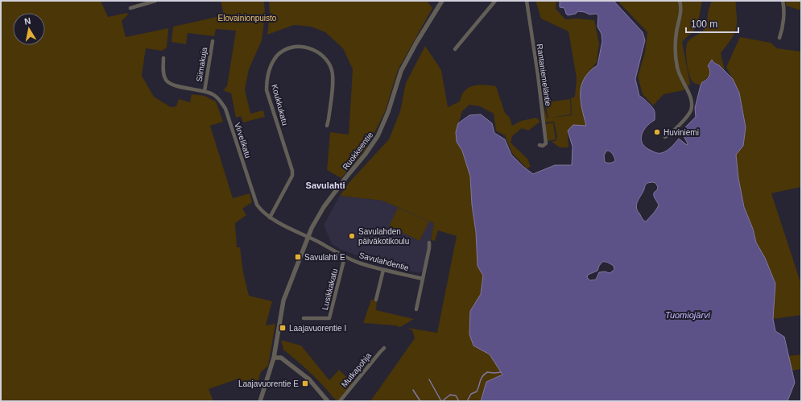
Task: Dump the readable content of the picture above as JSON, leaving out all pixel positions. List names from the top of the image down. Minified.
{"streets":{"street":["Siimakuja","Rantaniemeläntie","Koukkukatu","Virvelikatu","Ruokkeentie","Savulahdentie","Lusikkakatu","Mutkapohja"]},"crossings":[["Siimakuja","Virvelikatu"],["Koukkukatu","Virvelikatu"],["Virvelikatu","Ruokkeentie"],["Virvelikatu","Savulahdentie"],["Ruokkeentie","Savulahdentie"],["Savulahdentie","Lusikkakatu"]],"districts":["Savulahti"],"water":["Tuomiojärvi"],"parks":["Elovainionpuisto"],"places":{"other":["Huviniemi","Savulahden päiväkotikoulu"],"transit":["Savulahti E","Laajavuorentie I","Laajavuorentie E"]},"scale_bar":"100 m","north":"top"}
